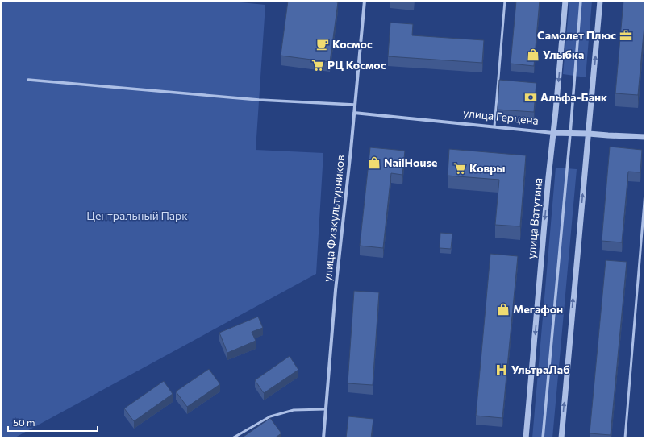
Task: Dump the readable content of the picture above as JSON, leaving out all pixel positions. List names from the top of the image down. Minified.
{"streets":{"street":["улица Герцена","улица Физкультурников","улица Ватутина"]},"crossings":[["улица Герцена","улица Физкультурников"],["улица Герцена","улица Ватутина"]],"parks":["Центральный Парк"],"places":{"office":["Самолет Плюс"],"cafe":["Космос"],"shop":["Улыбка","NailHouse","Мегафон"],"supermarket":["РЦ Космос","Ковры"],"bank":["Альфа-Банк"],"hospital":["УльтраЛаб"]},"scale_bar":"50 m"}
